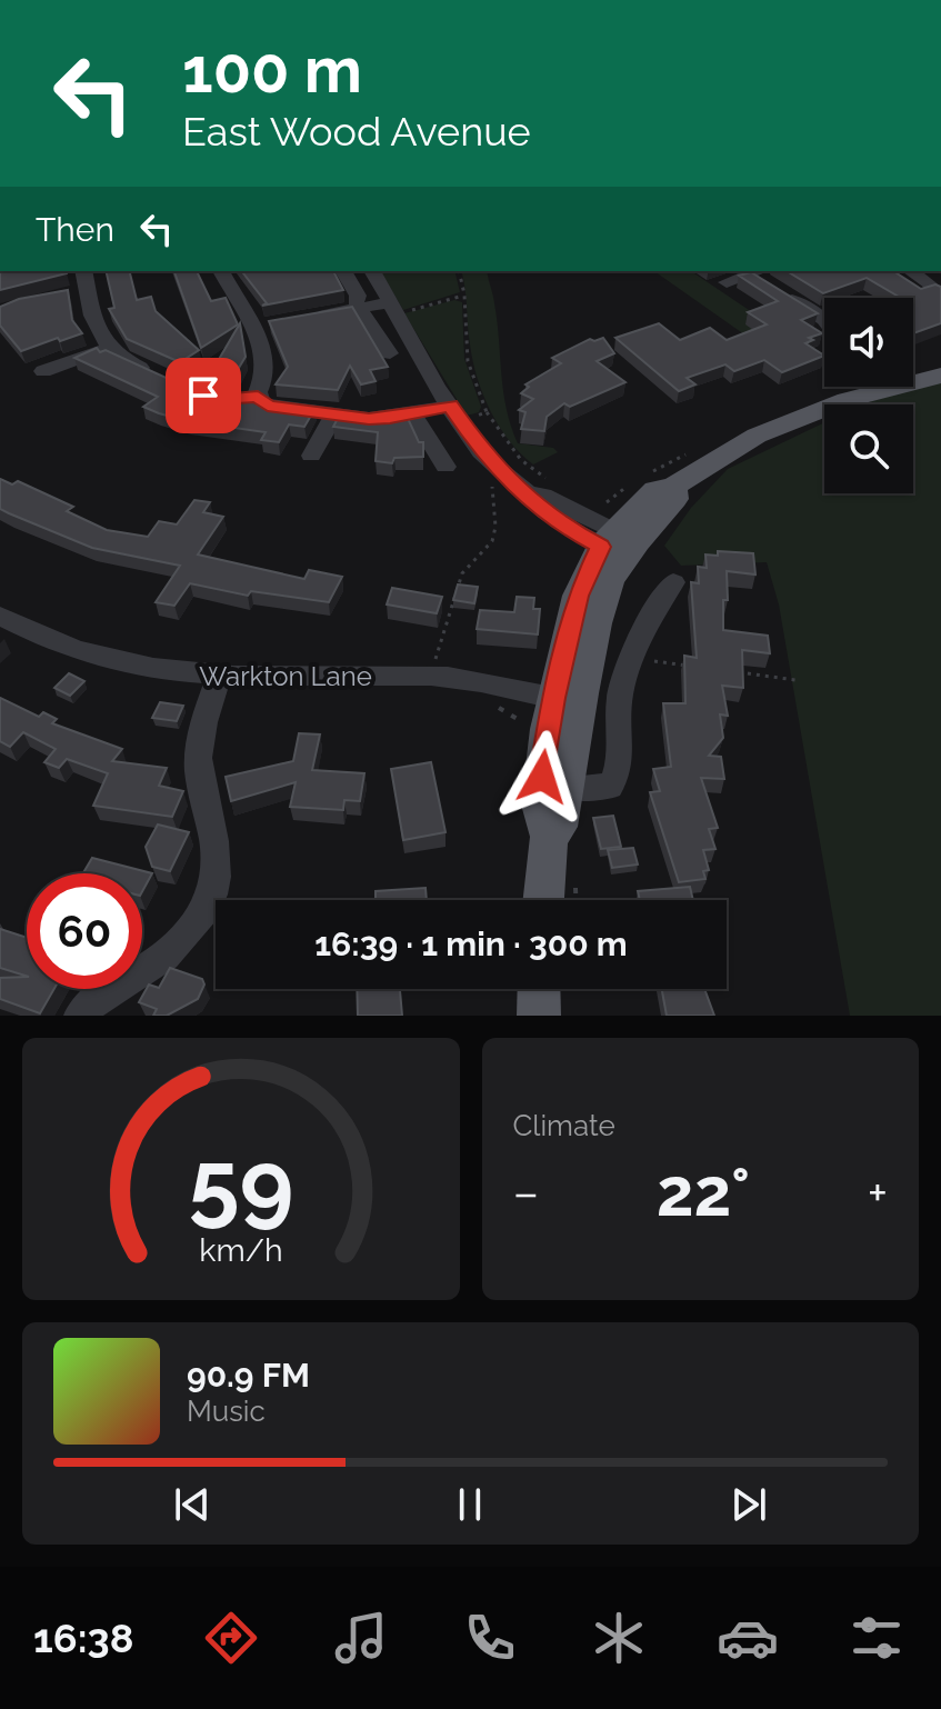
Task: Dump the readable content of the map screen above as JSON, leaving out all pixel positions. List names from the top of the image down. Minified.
{"streets":{"street":["Warkton Lane"]},"page":{"turn":["100 m","East Wood Avenue"],"then":"Then","limit":"60","trip":"16:39 · 1 min · 300 m","tile":"Climate","heat":["−","22°","+"],"song":["90.9 FM","Music"],"tabs":"16:38","gauge":["59","km/h"]}}
